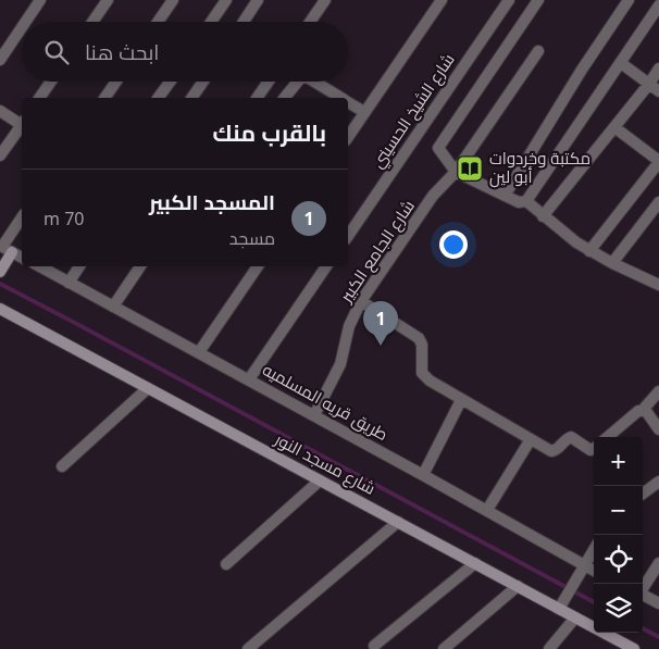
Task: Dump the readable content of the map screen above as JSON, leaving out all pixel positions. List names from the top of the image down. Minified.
{"streets":{"main road":["شارع مسجد النور"],"street":["شارع الشيخ الحسيني","شارع الجامع الكبير","طريق قريه المسلميه"]},"crossings":[["شارع الجامع الكبير","طريق قريه المسلميه"]],"places":{"library":["مكتبة وخردوات أبو لين"]},"page":{"search":"ابحث هنا","heading":"بالقرب منك","list":[{"mark":"1","name":"المسجد الكبير","note":"مسجد","value":"70 m"}],"pins":"1","map_buttons":["+","−"]}}
